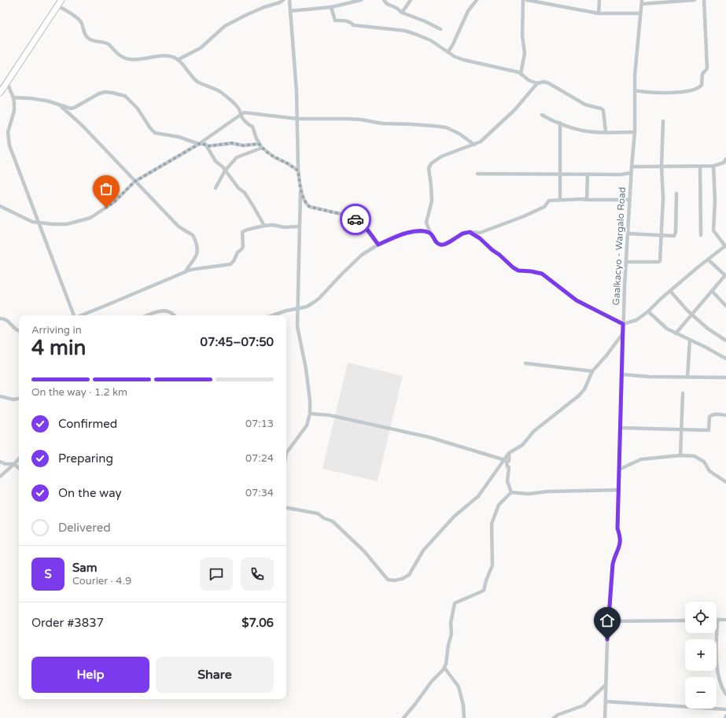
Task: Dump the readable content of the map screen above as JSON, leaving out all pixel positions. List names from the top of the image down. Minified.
{"streets":{"street":["Gaalkacyo - Wargalo Road"]},"page":{"heading":["4 min","Arriving in","07:45–07:50"],"panel":["Sam","Courier · 4.9","Order #3837","$7.06"],"bar":"On the way · 1.2 km","list":[["Confirmed","07:13"],["Preparing","07:24"],["On the way","07:34"],"Delivered"],"round":"S","map_buttons":["+","−"],"buttons":["Help","Share"]}}
